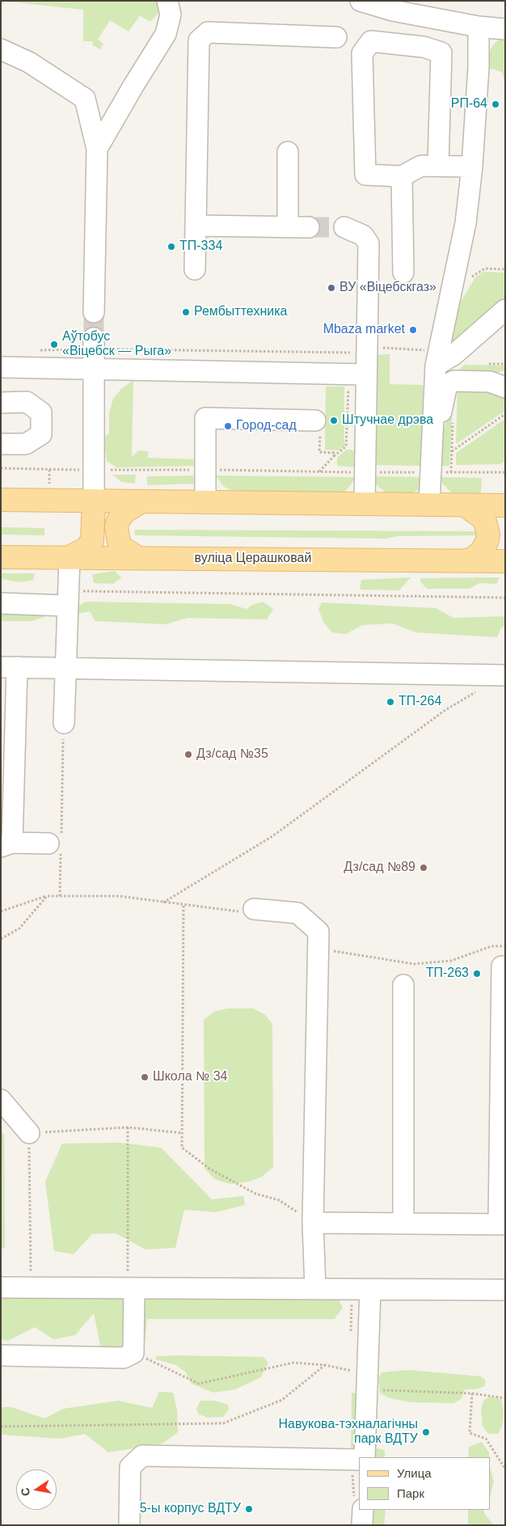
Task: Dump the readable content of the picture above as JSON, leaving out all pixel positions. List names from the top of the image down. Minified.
{"streets":{"main road":["вуліца Церашковай"]},"places":["РП-64","ТП-334","ВУ «Віцебскгаз»","Рембыттехника","Mbaza market","Аўтобус «Віцебск — Рыга»","Штучнае дрэва","Город-сад","ТП-264","Дз/сад №35","Дз/сад №89","ТП-263","Школа № 34","Навукова-тэхналагічны парк ВДТУ","5-ы корпус ВДТУ"],"legend":["Улица","Парк"],"north":"left"}
